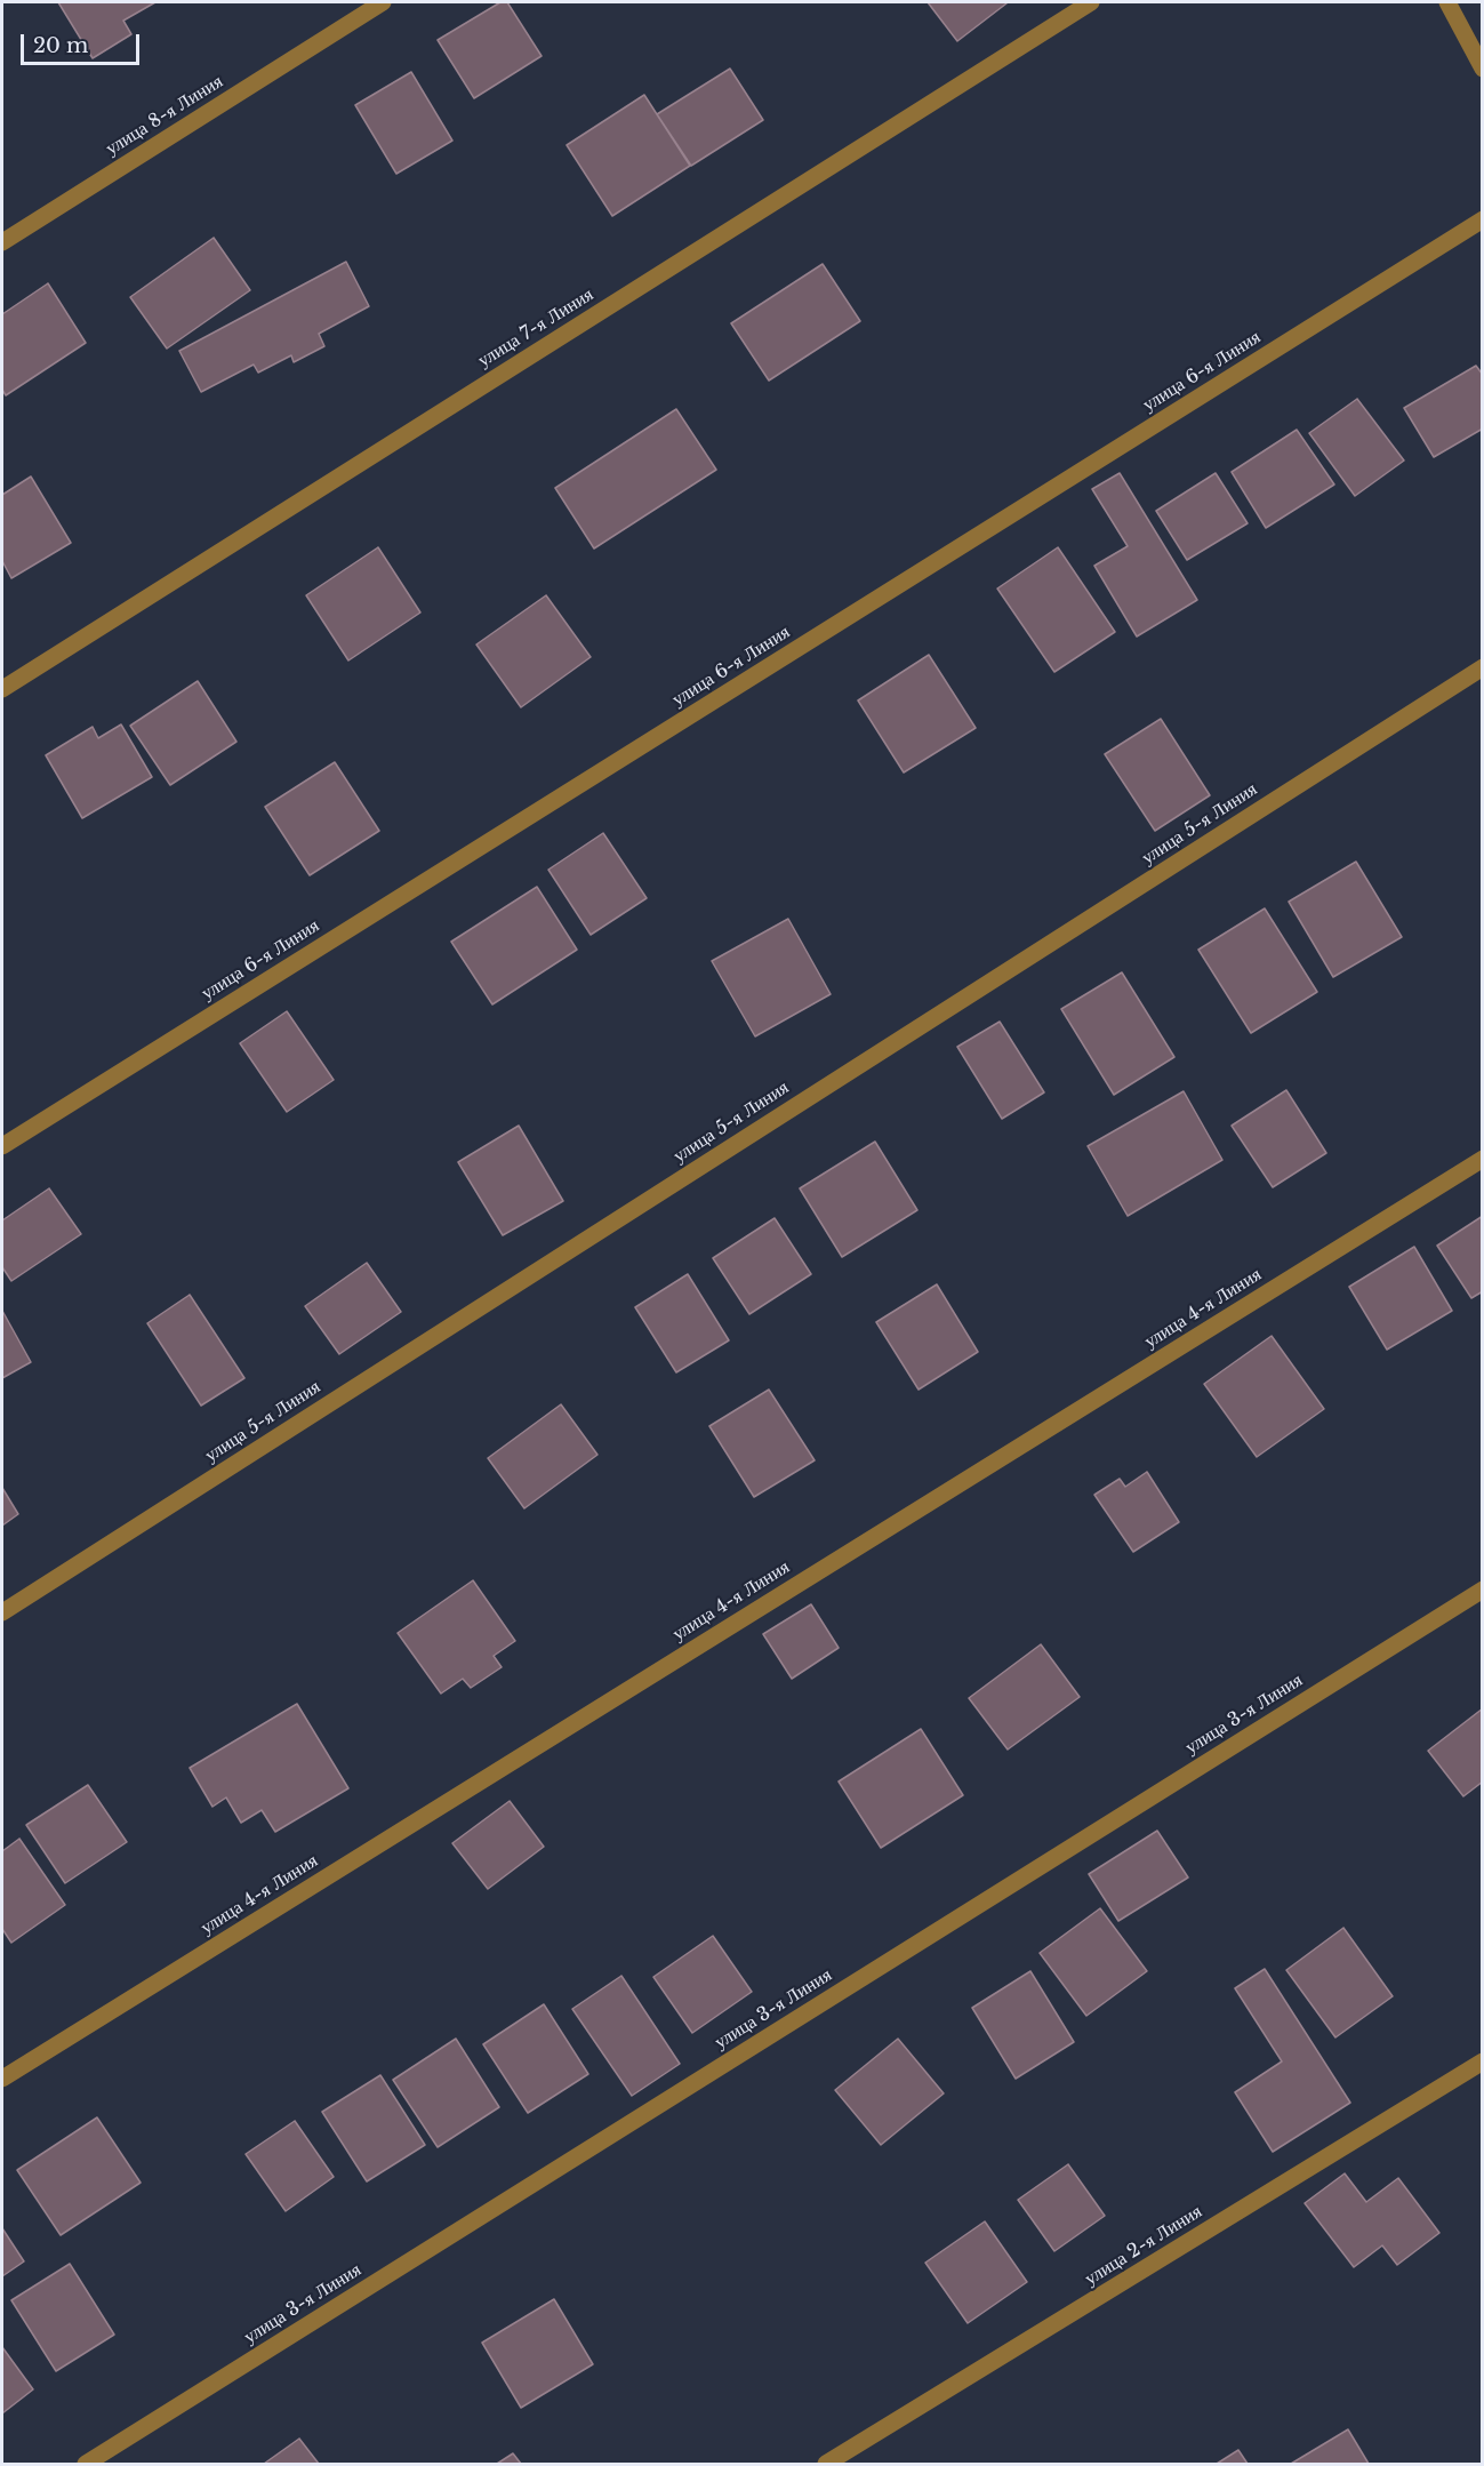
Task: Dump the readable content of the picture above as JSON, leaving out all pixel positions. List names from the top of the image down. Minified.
{"streets":{"street":["улица 8-я Линия","улица 7-я Линия","улица 6-я Линия","улица 5-я Линия","улица 4-я Линия","улица 3-я Линия","улица 2-я Линия"]},"scale_bar":"20 m"}
